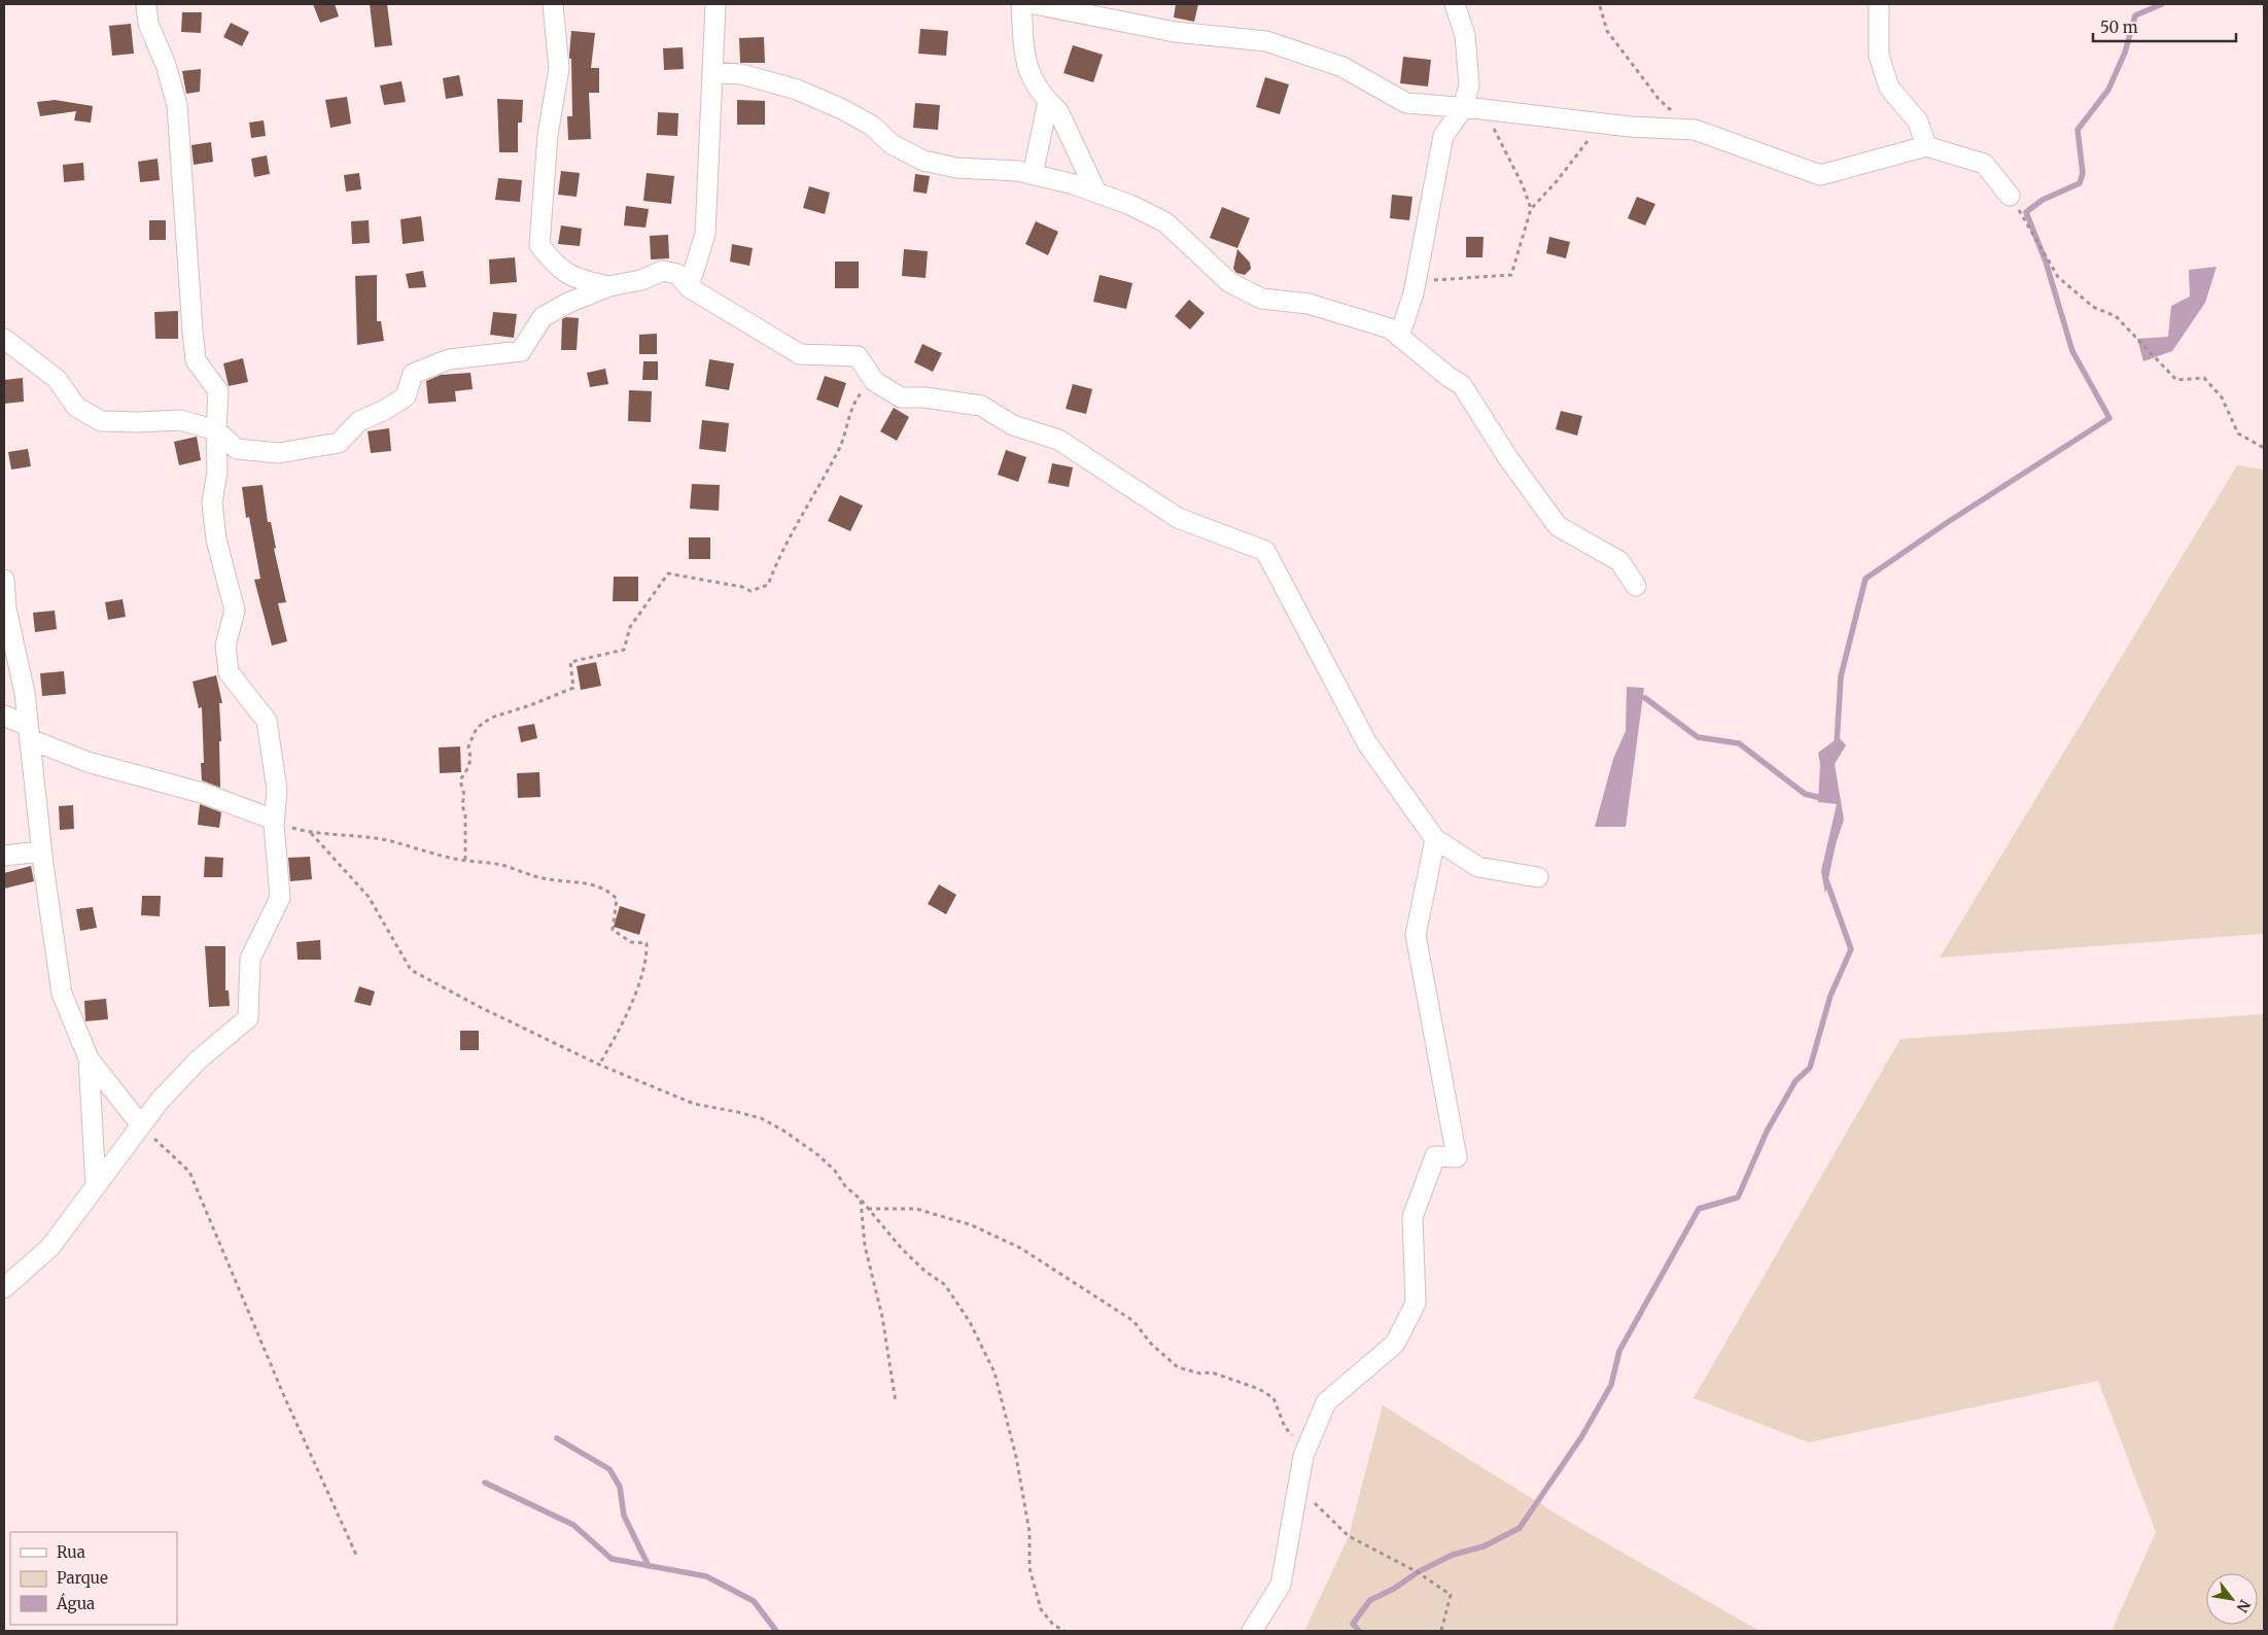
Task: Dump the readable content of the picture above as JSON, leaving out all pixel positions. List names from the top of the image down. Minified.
{"legend":["Rua","Parque","Água"],"scale_bar":"50 m","north":"bottom right"}
